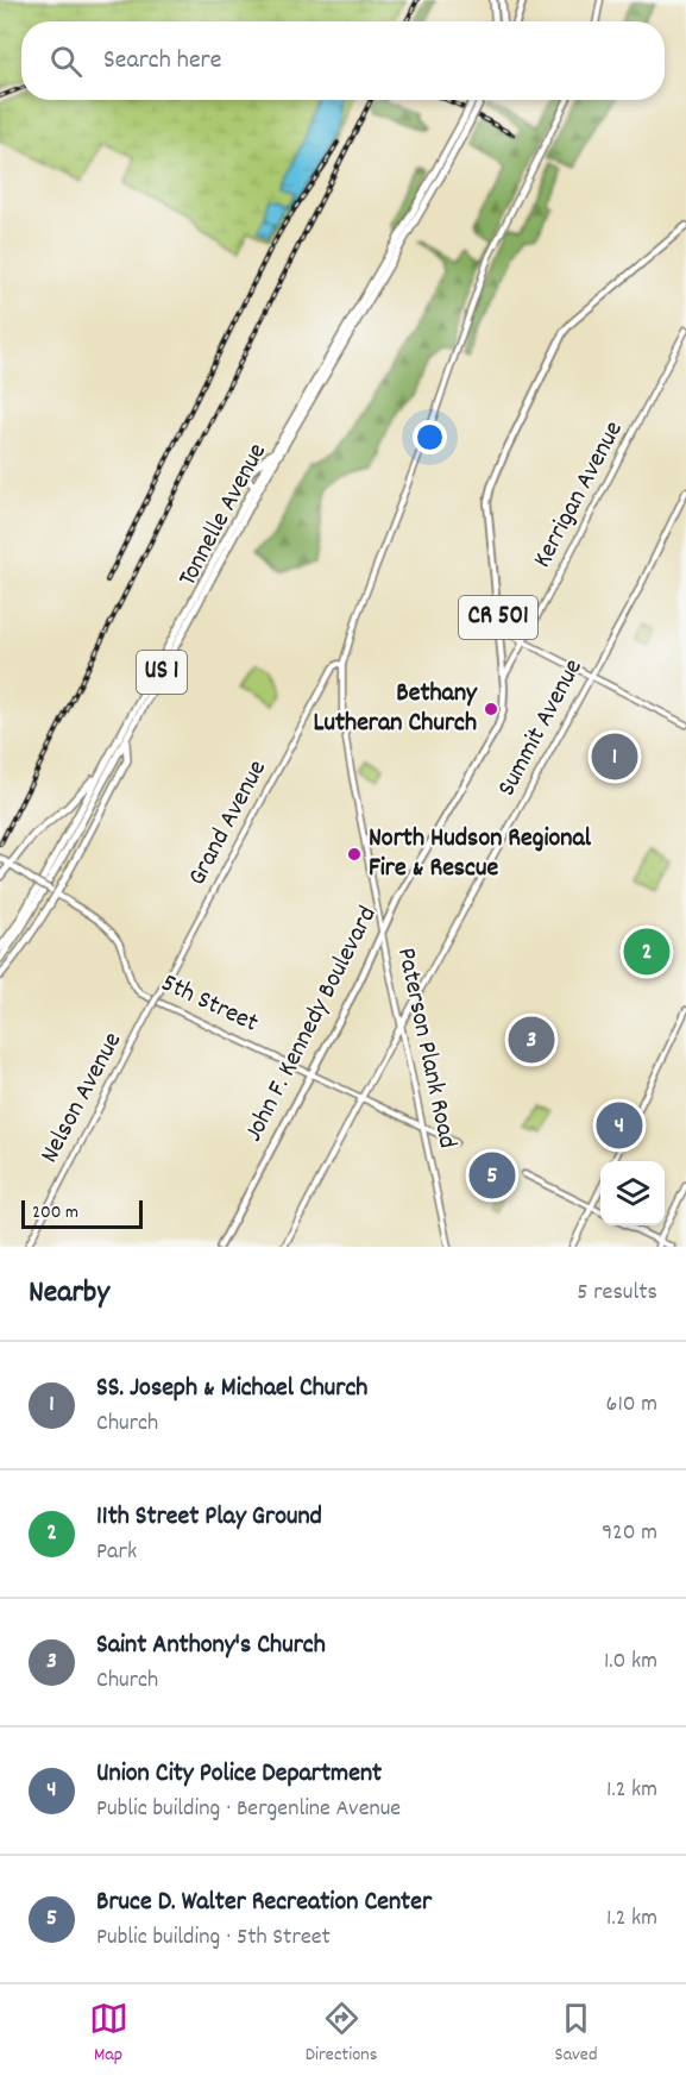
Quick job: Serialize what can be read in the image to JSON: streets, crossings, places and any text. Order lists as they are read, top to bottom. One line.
{"streets":{"highway":["Tonnelle Avenue","US 1"],"main road":["CR 501","John F. Kennedy Boulevard"],"street":["Kerrigan Avenue","Summit Avenue","Grand Avenue","5th Street","Paterson Plank Road","Nelson Avenue"]},"crossings":[["Kerrigan Avenue","John F. Kennedy Boulevard"],["Summit Avenue","5th Street"],["Summit Avenue","Paterson Plank Road"],["Grand Avenue","Paterson Plank Road"],["Grand Avenue","Nelson Avenue"],["5th Street","John F. Kennedy Boulevard"],["5th Street","Paterson Plank Road"],["John F. Kennedy Boulevard","Paterson Plank Road"]],"places":["Bethany Lutheran Church","North Hudson Regional Fire & Rescue"],"scale_bar":"200 m","page":{"search":"Search here","pins":["1","2","3","4","5"],"scale":"200 m","heading":["Nearby","5 results"],"list":[{"mark":"1","name":"SS. Joseph & Michael Church","note":"Church","value":"610 m"},{"mark":"2","name":"11th Street Play Ground","note":"Park","value":"920 m"},{"mark":"3","name":"Saint Anthony's Church","note":"Church","value":"1.0 km"},{"mark":"4","name":"Union City Police Department","note":"Public building · Bergenline Avenue","value":"1.2 km"},{"mark":"5","name":"Bruce D. Walter Recreation Center","note":"Public building · 5th Street","value":"1.2 km"}],"nav":["Map","Directions","Saved"]}}
